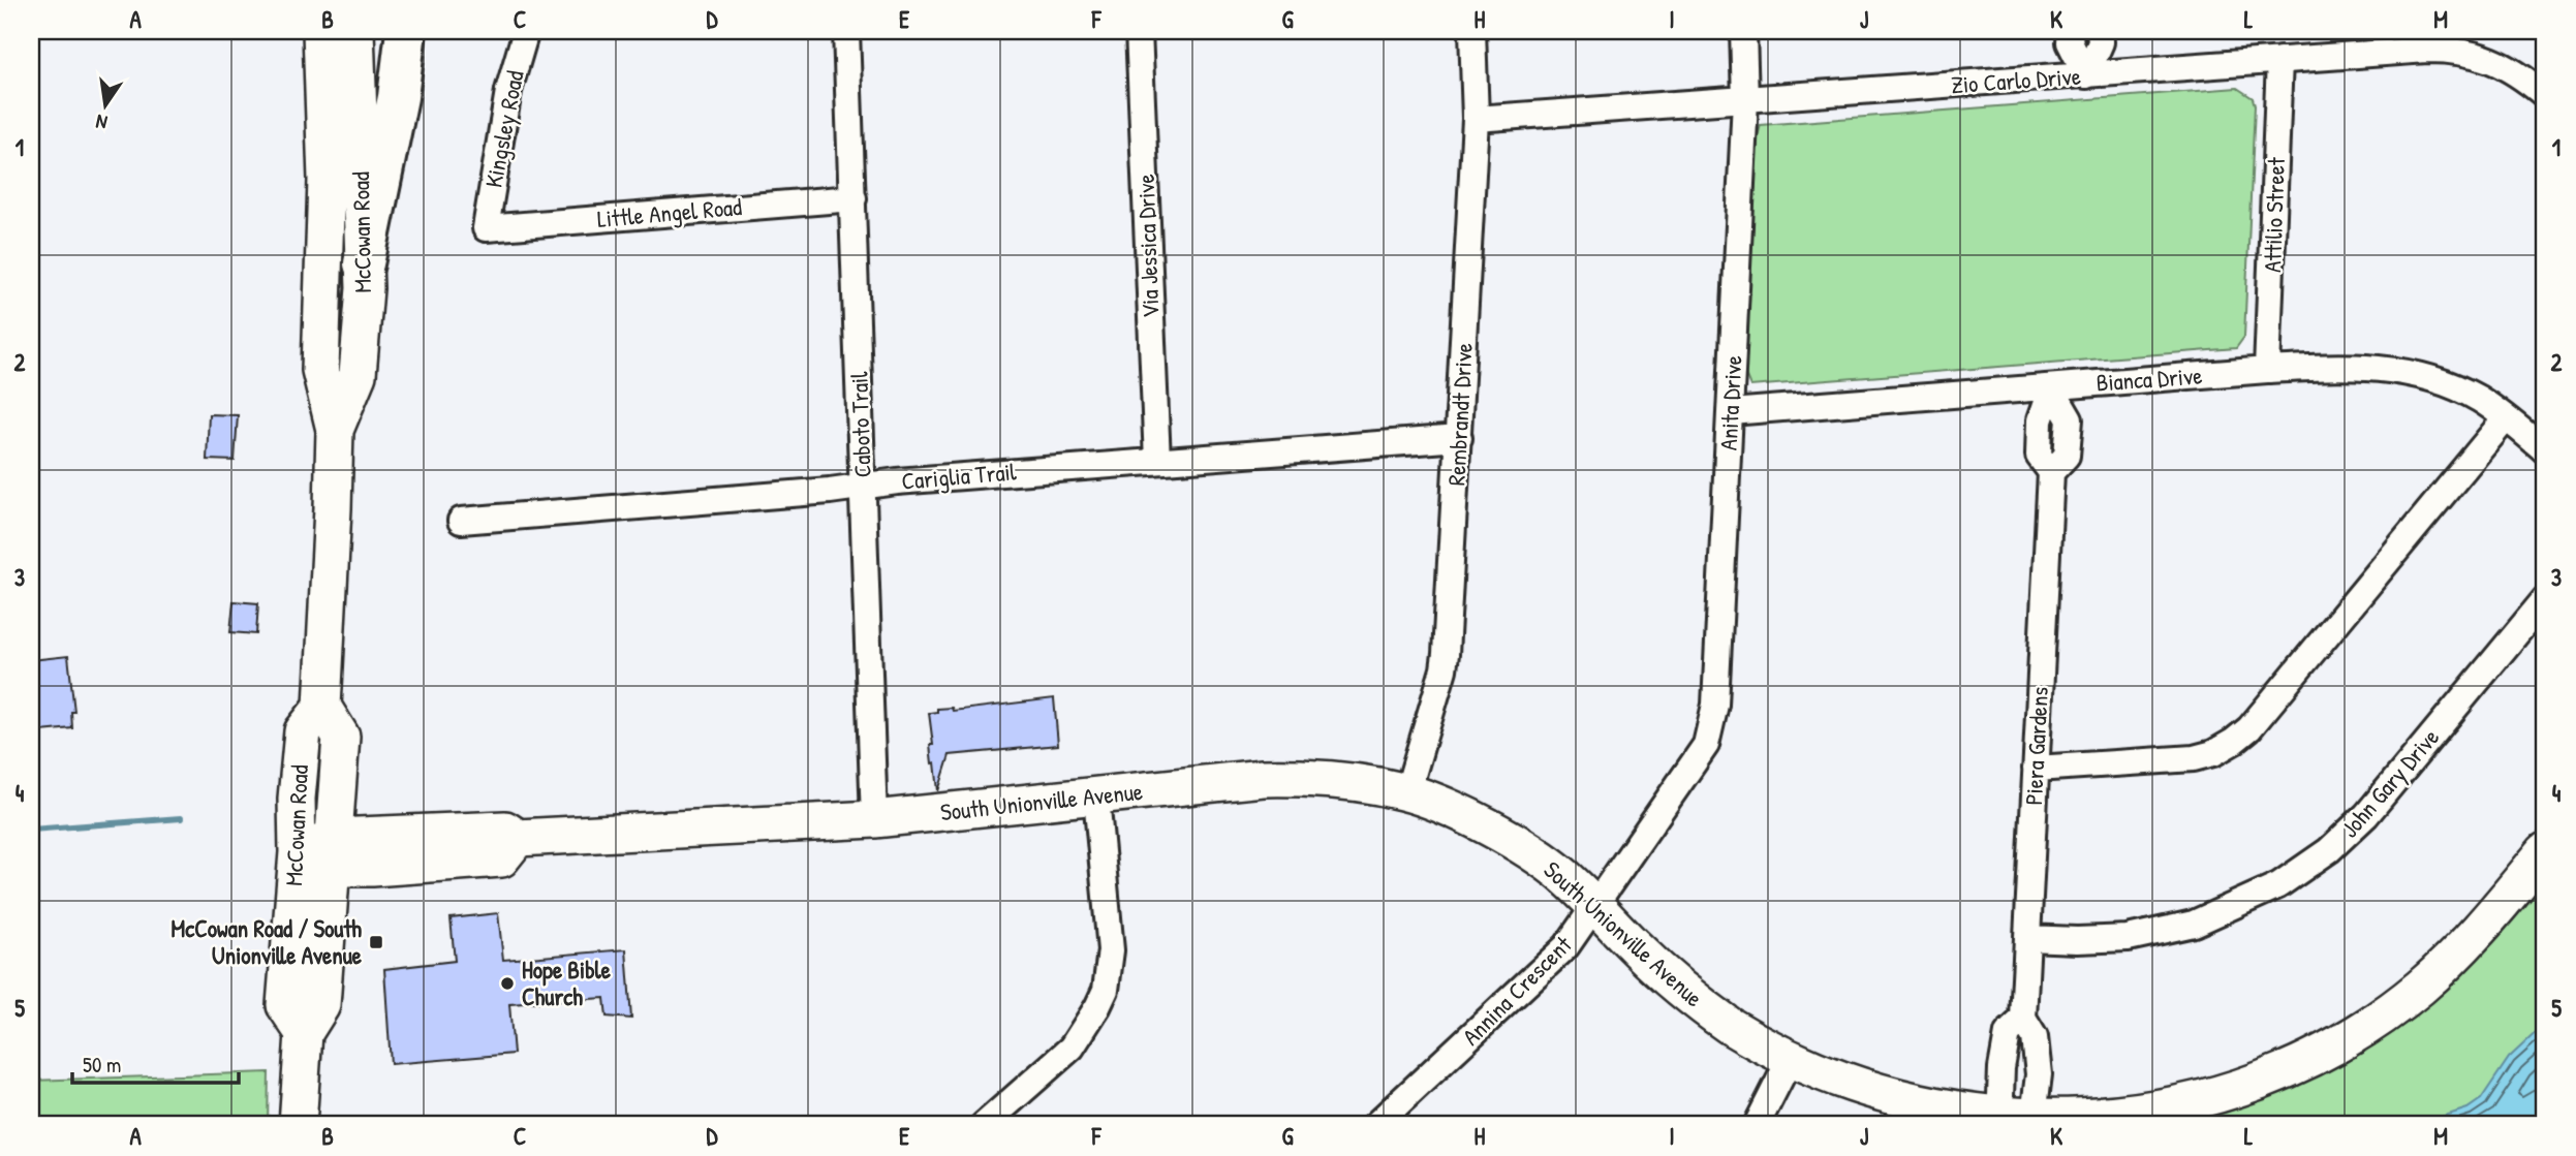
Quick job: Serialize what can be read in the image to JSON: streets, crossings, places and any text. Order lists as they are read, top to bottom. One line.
{"streets":{"street":["Zio Carlo Drive","Kingsley Road","Little Angel Road","Attilio Street","McCowan Road","Via Jessica Drive","Bianca Drive","Anita Drive","Rembrandt Drive","Caboto Trail","Cariglia Trail","Piera Gardens","John Gary Drive","South Unionville Avenue","Annina Crescent"]},"crossings":[["Zio Carlo Drive","Attilio Street"],["Zio Carlo Drive","Anita Drive"],["Zio Carlo Drive","Rembrandt Drive"],["Kingsley Road","Little Angel Road"],["Little Angel Road","Caboto Trail"],["Attilio Street","Bianca Drive"],["McCowan Road","South Unionville Avenue"],["Via Jessica Drive","Cariglia Trail"],["Bianca Drive","Anita Drive"],["Bianca Drive","Piera Gardens"],["Anita Drive","Annina Crescent"],["Rembrandt Drive","Cariglia Trail"],["Rembrandt Drive","South Unionville Avenue"],["Caboto Trail","Cariglia Trail"],["Caboto Trail","South Unionville Avenue"],["Piera Gardens","John Gary Drive"],["Piera Gardens","South Unionville Avenue"],["South Unionville Avenue","Annina Crescent"]],"places":{"transit":["McCowan Road / South Unionville Avenue"],"other":["Hope Bible Church"]},"scale_bar":"50 m","north":"bottom","grid":{"columns":["A","B","C","D","E","F","G","H","I","J","K","L","M"],"rows":["1","2","3","4","5"]}}
